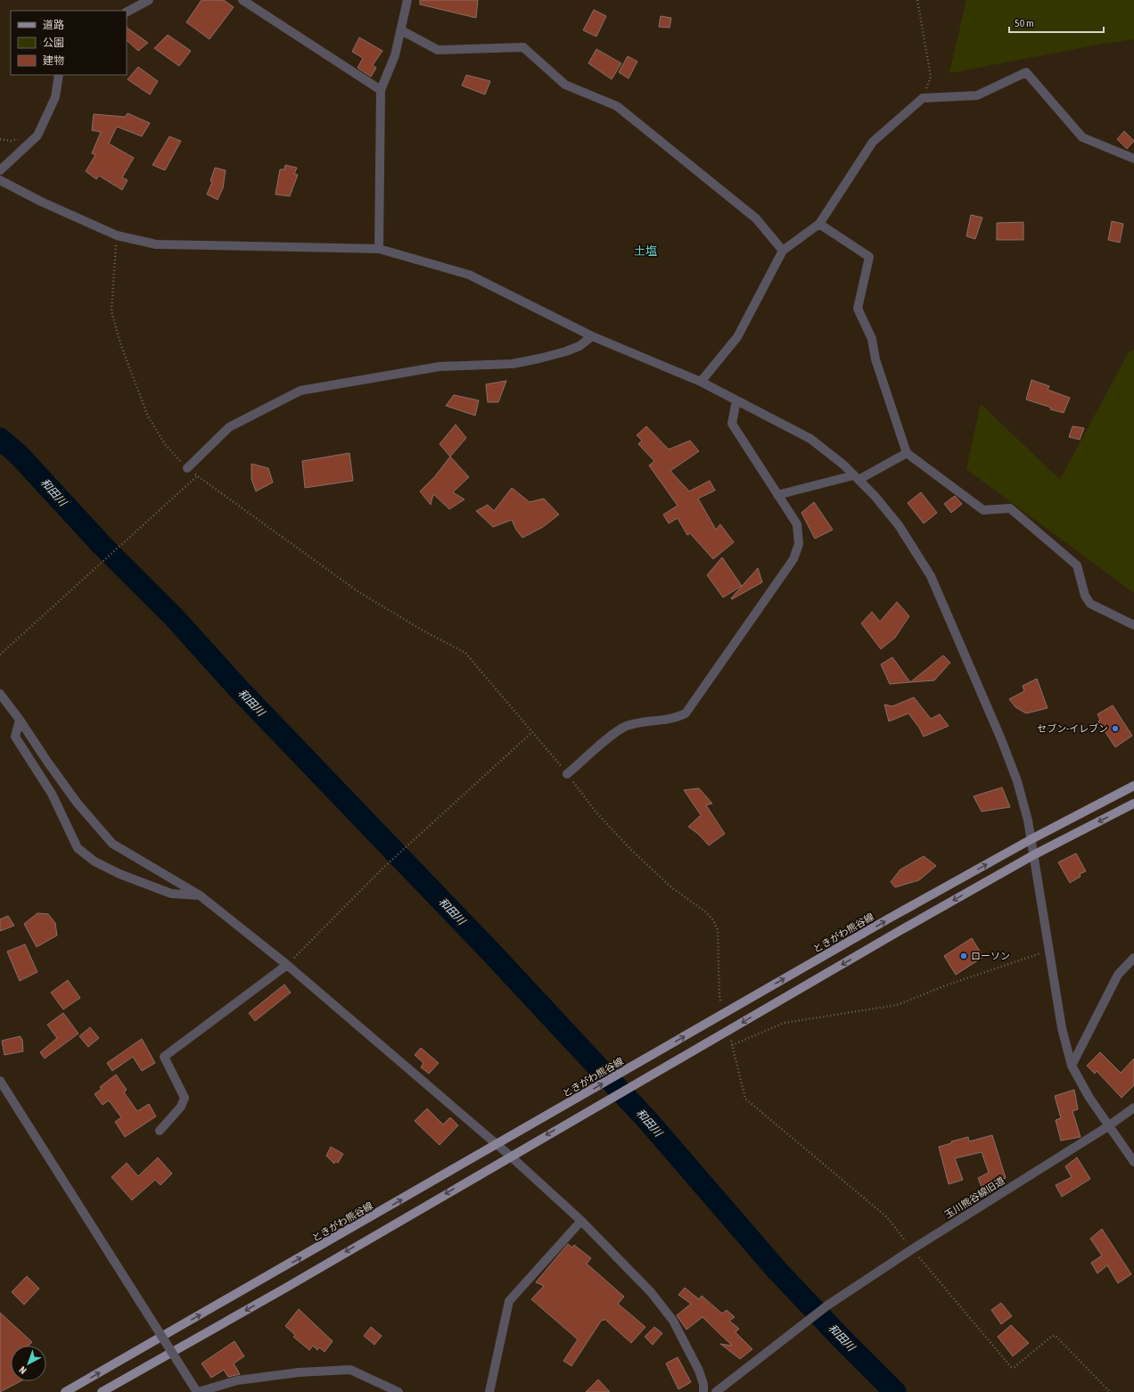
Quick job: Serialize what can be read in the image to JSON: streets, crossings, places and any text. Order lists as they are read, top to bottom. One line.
{"streets":{"main road":["ときがわ熊谷線"],"street":["玉川熊谷線旧道"]},"districts":["土塩"],"water":["和田川"],"places":["セブン-イレブン","ローソン"],"legend":["道路","公園","建物"],"scale_bar":"50 m","north":"bottom left"}
